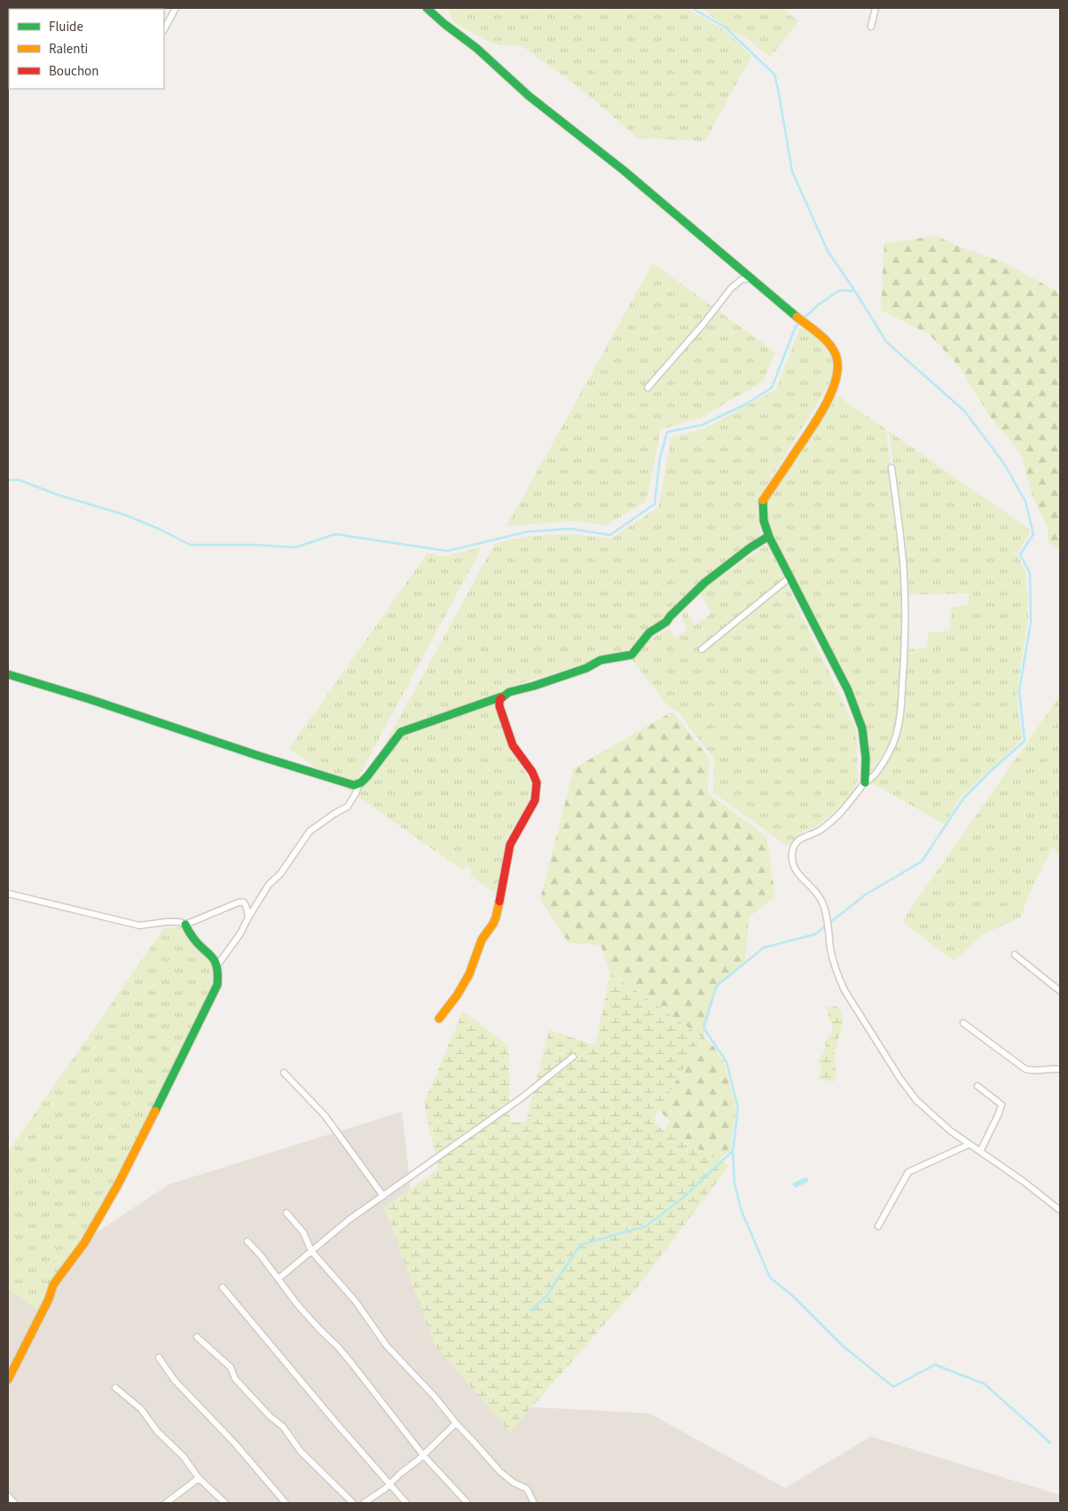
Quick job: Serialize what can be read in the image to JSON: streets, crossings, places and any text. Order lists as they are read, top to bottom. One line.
{"legend":["Fluide","Ralenti","Bouchon"]}
